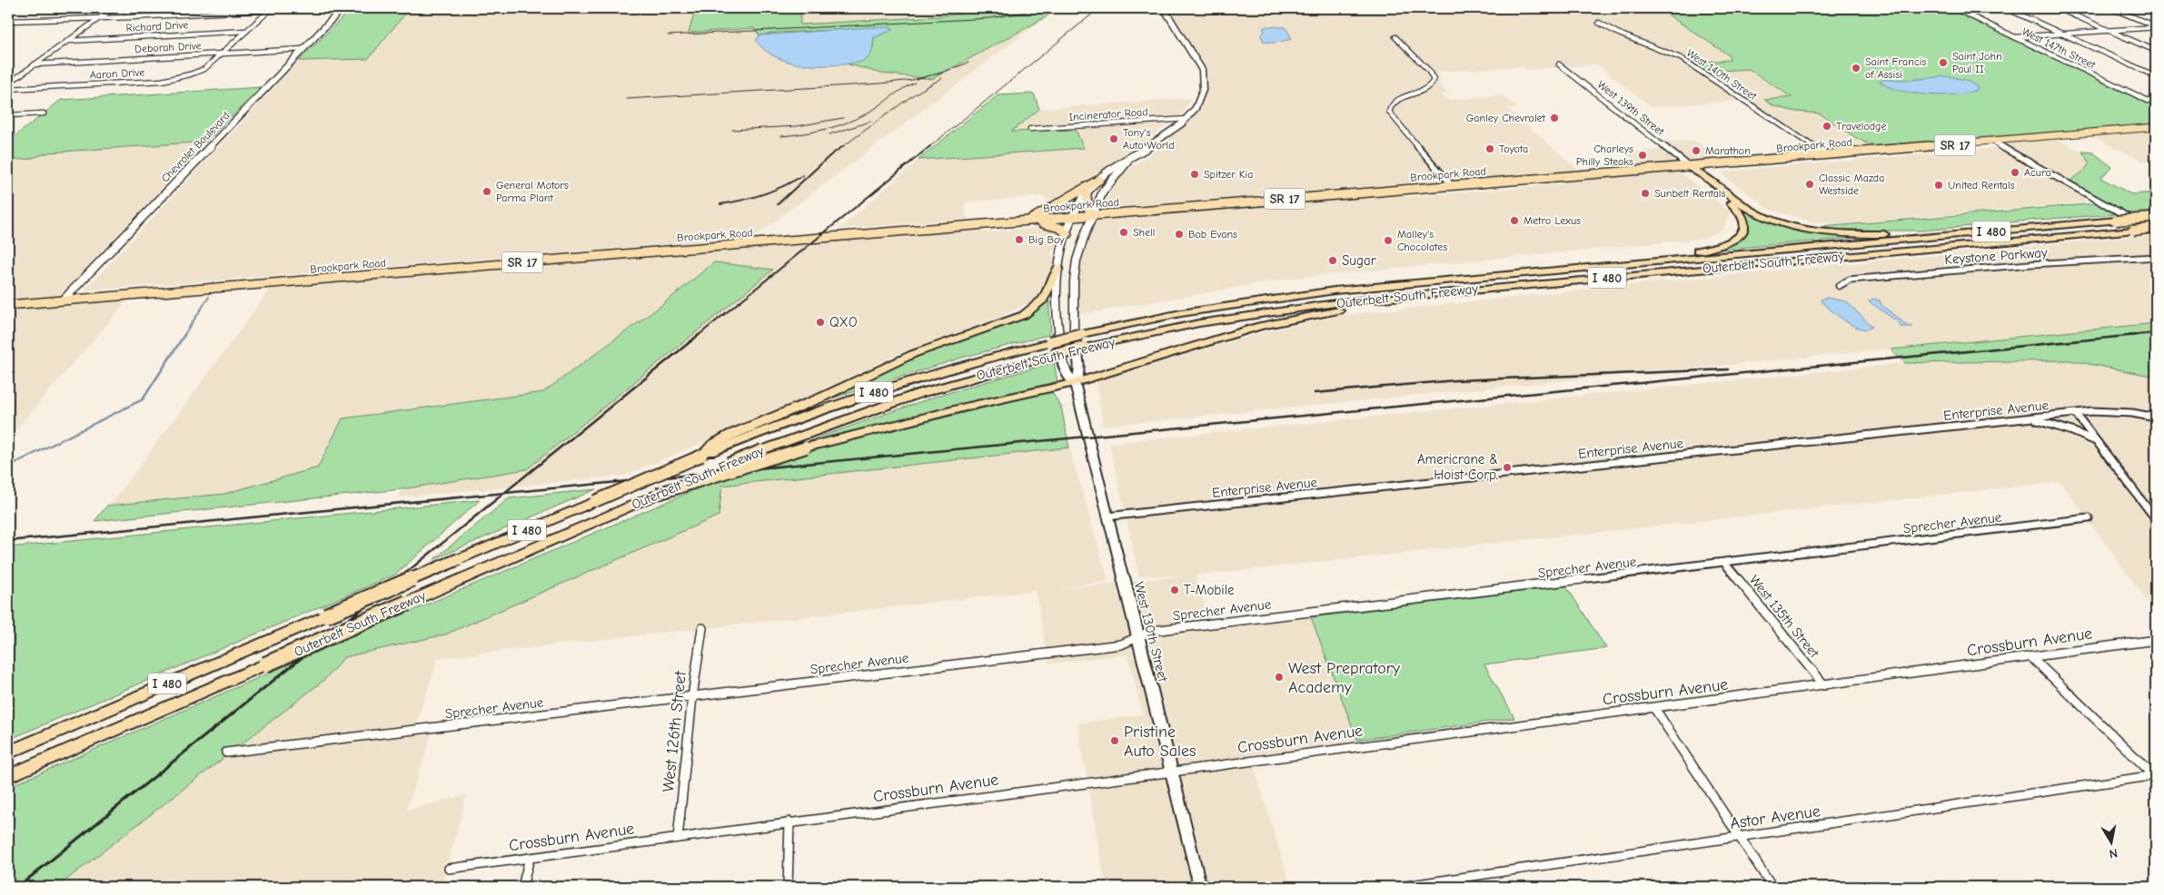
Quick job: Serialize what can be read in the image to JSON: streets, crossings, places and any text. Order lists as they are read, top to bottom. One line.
{"streets":{"highway":["I 480","Outerbelt South Freeway"],"main road":["Brookpark Road","SR 17","Chevrolet Boulevard","West 130th Street"],"street":["Richard Drive","Deborah Drive","West 147th Street","Aaron Drive","West 140th Street","West 139th Street","Incinerator Road","Keystone Parkway","Enterprise Avenue","Sprecher Avenue","West 135th Street","Crossburn Avenue","West 126th Street","Astor Avenue"]},"crossings":[["Richard Drive","Aaron Drive"],["Deborah Drive","Aaron Drive"],["Deborah Drive","Chevrolet Boulevard"],["West 140th Street","Brookpark Road"],["West 139th Street","Brookpark Road"],["Incinerator Road","West 130th Street"],["Brookpark Road","Chevrolet Boulevard"],["Brookpark Road","West 130th Street"],["Enterprise Avenue","West 130th Street"],["Sprecher Avenue","West 135th Street"],["Sprecher Avenue","West 130th Street"],["Sprecher Avenue","West 126th Street"],["West 135th Street","Crossburn Avenue"],["West 130th Street","Crossburn Avenue"],["Crossburn Avenue","West 126th Street"]],"places":["Saint John Paul II","Saint Francis of Assisi","Ganley Chevrolet","Travelodge","Tony's Auto World","Toyota","Marathon","Charleys Philly Steaks","Acura","Spitzer Kia","Classic Mazda Westside","United Rentals","General Motors Parma Plant","Sunbelt Rentals","Metro Lexus","Shell","Bob Evans","Big Boy","Malley's Chocolates","Sugar","QXO","Americrane & Hoist Corp.","T-Mobile","West Prepratory Academy","Pristine Auto Sales"],"north":"bottom"}
